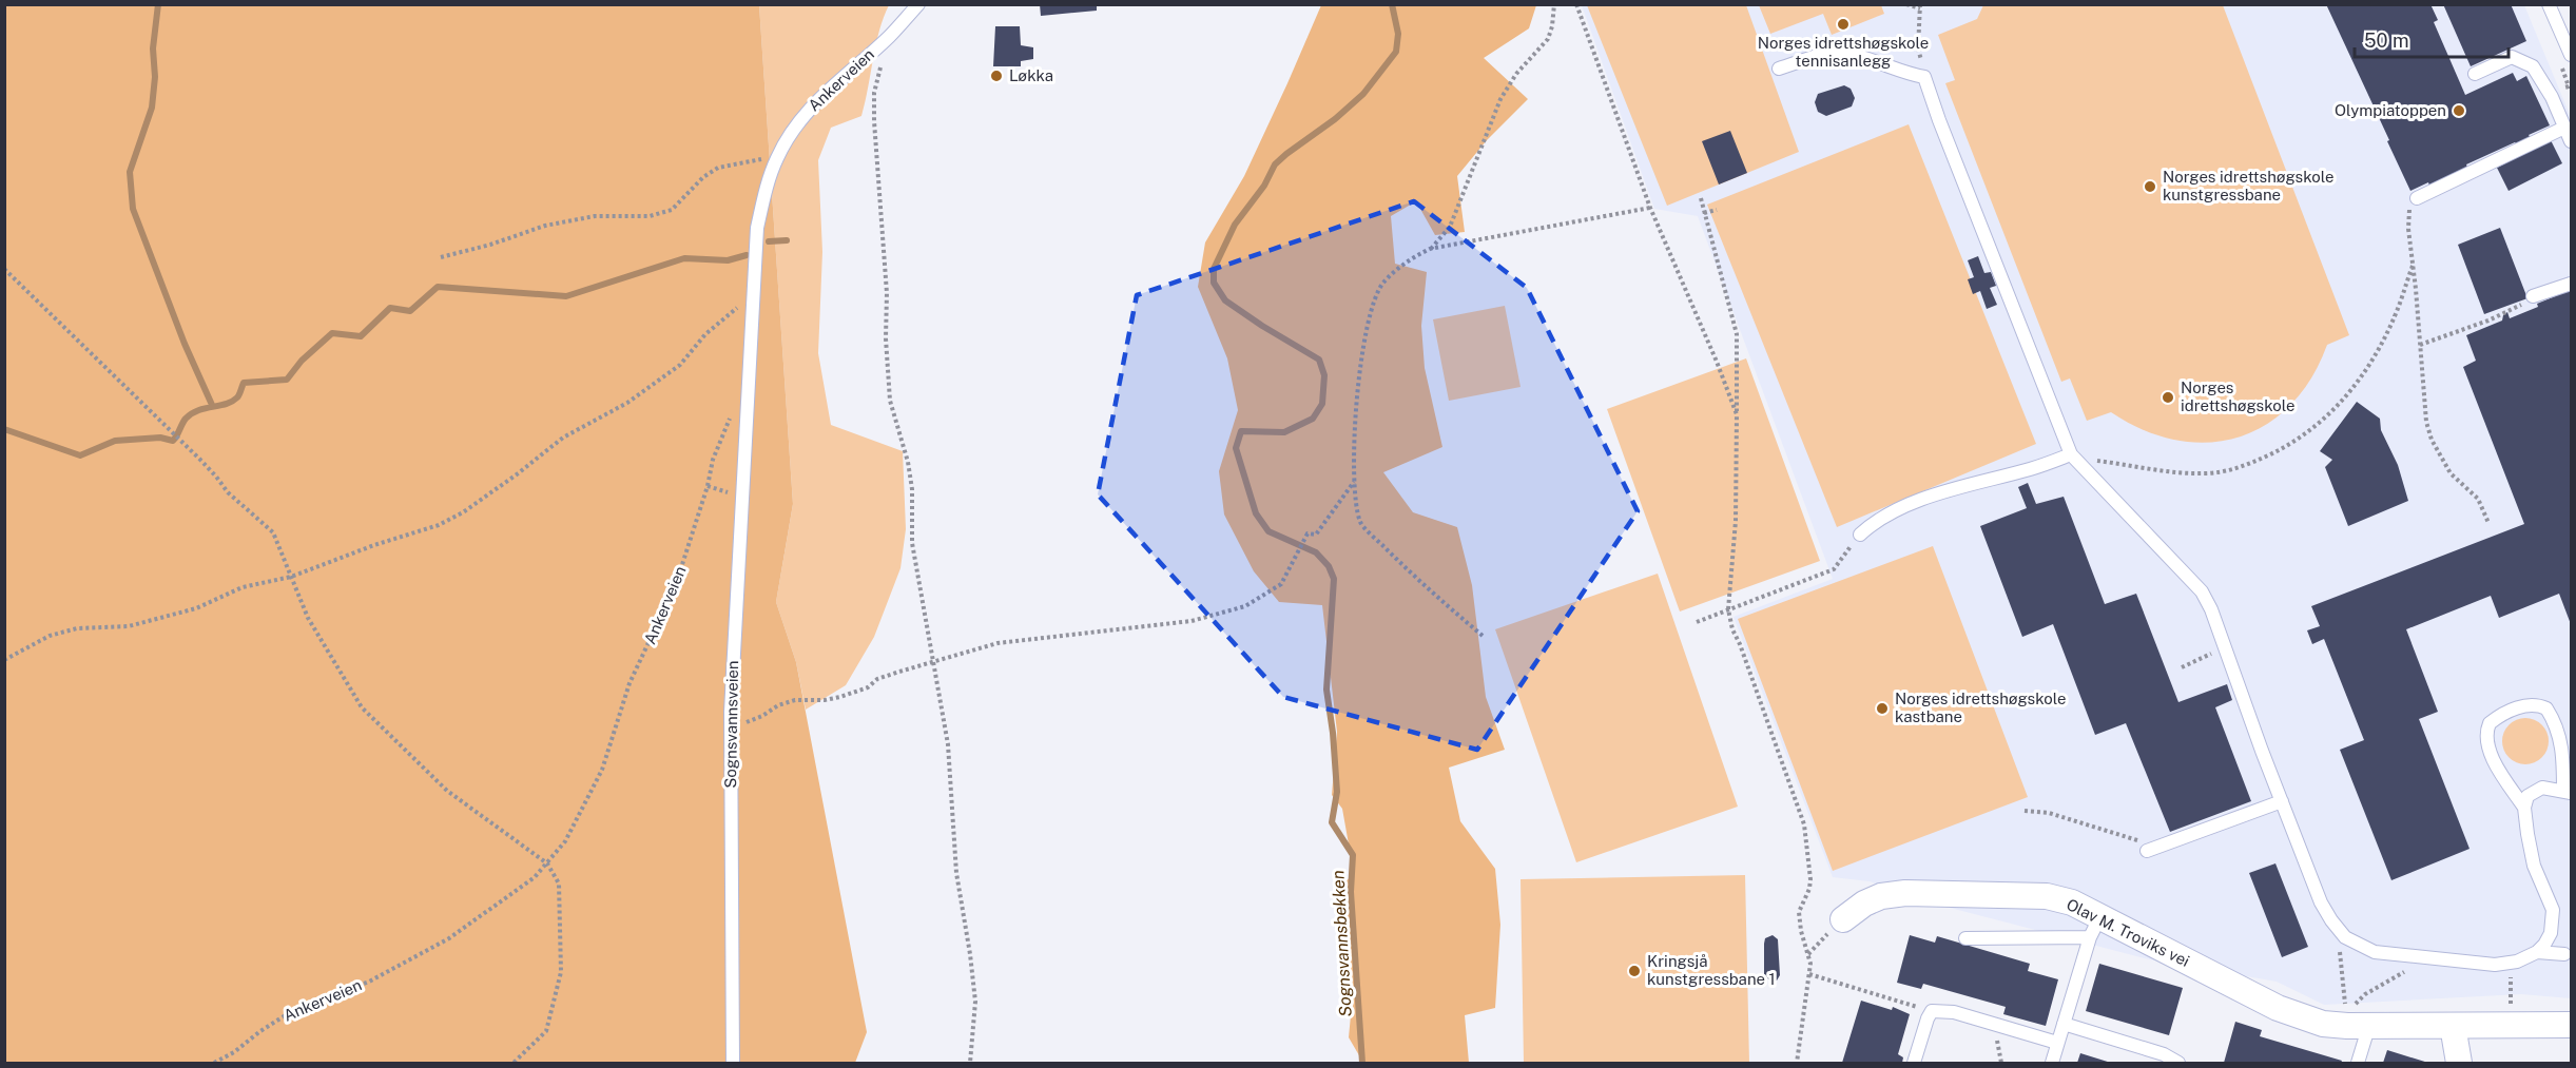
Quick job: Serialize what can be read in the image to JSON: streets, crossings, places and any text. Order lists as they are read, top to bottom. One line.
{"streets":{"street":["Olav M. Troviks vei"],"lane":["Ankerveien","Sognsvannsveien"]},"crossings":[["Ankerveien","Sognsvannsveien"]],"water":["Sognsvannsbekken"],"places":["Norges idrettshøgskole tennisanlegg","Løkka","Olympiatoppen","Norges idrettshøgskole kunstgressbane","Norges idrettshøgskole","Norges idrettshøgskole kastbane","Kringsjå kunstgressbane 1"],"scale_bar":"50 m"}
